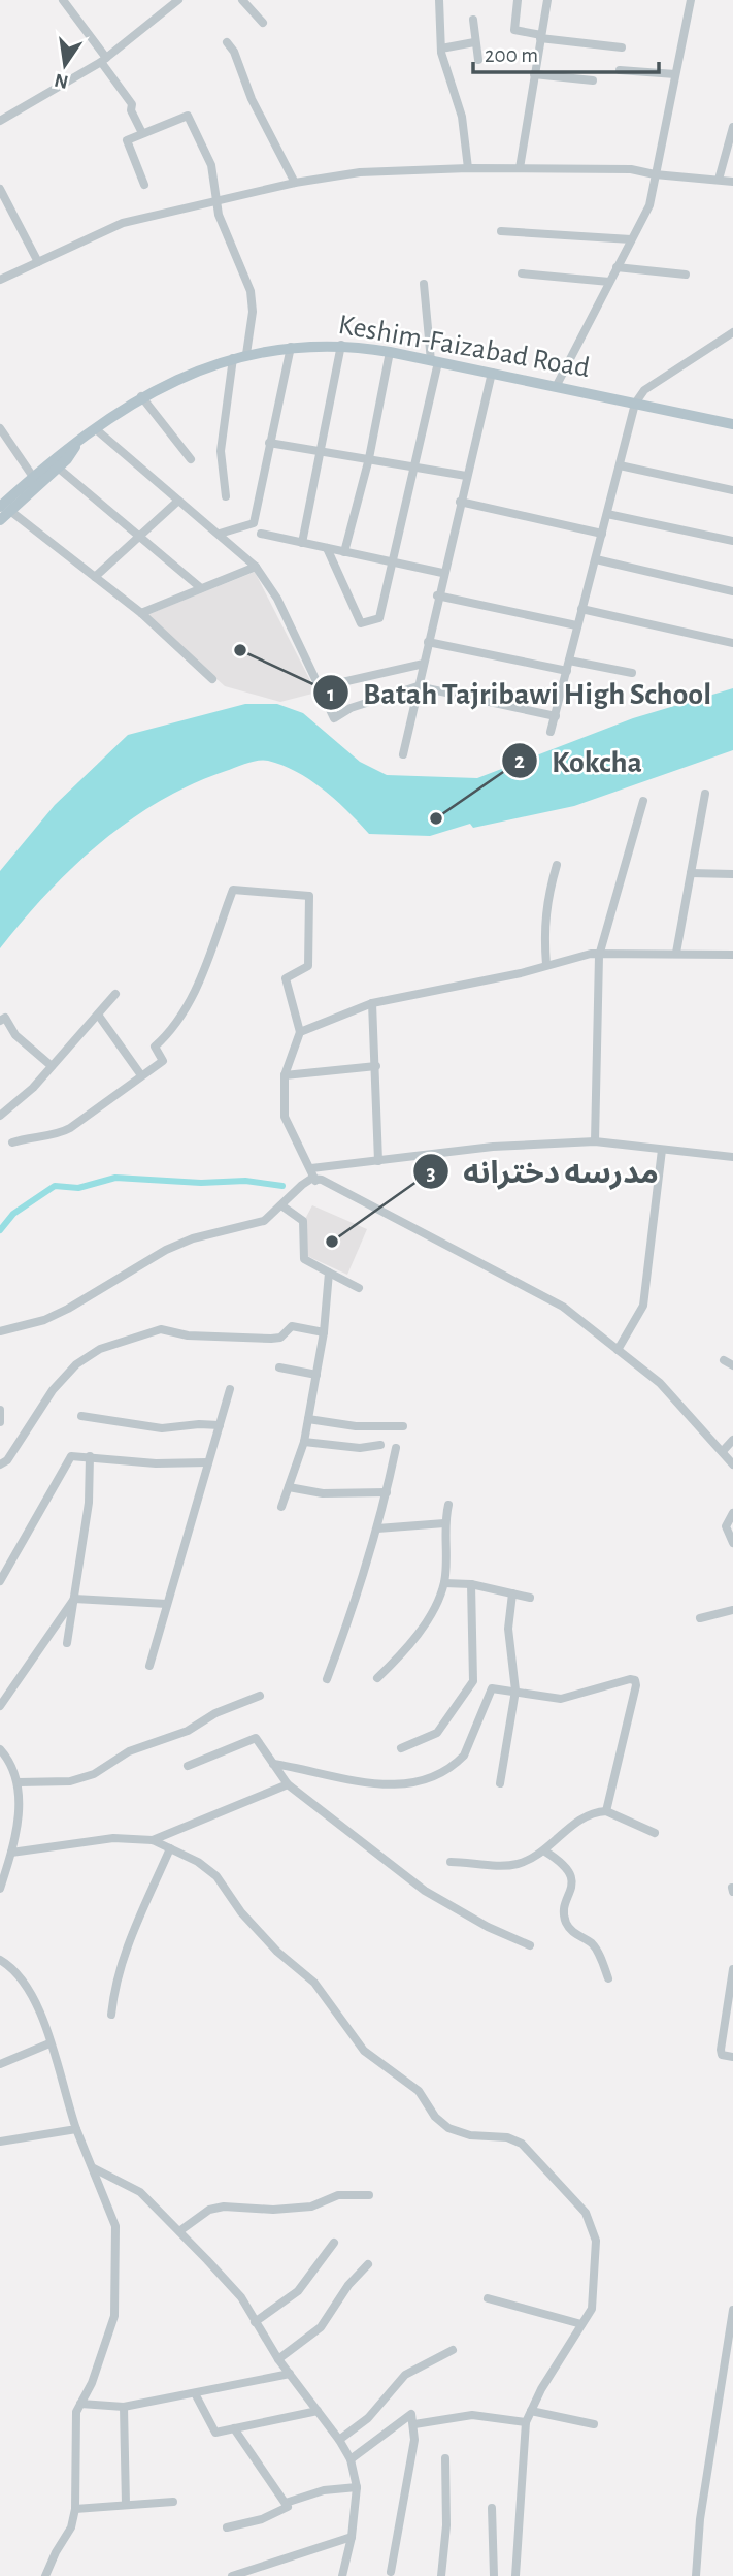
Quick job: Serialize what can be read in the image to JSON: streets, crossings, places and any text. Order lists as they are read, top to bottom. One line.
{"streets":{"main road":["Keshim-Faizabad Road"]},"places":["Batah Tajribawi High School","Kokcha","مدرسه دخترانه"],"scale_bar":"200 m","north":"bottom"}
